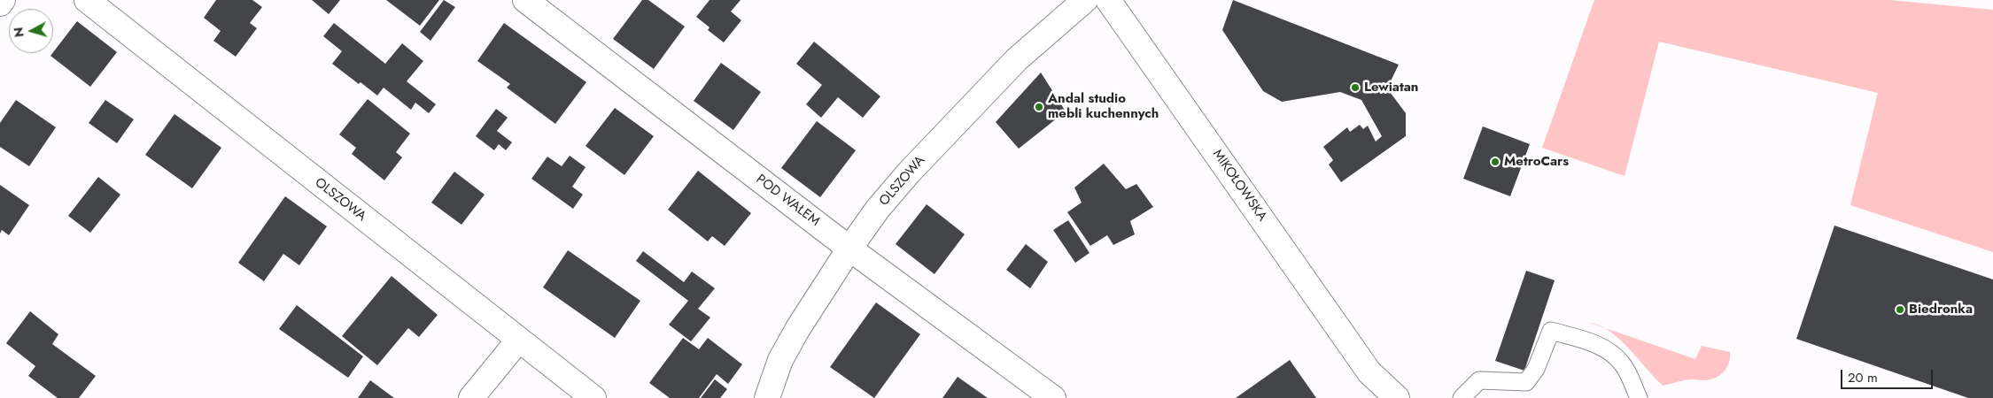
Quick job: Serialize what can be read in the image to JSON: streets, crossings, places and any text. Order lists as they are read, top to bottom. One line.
{"streets":{"street":["OLSZOWA","MIKOŁOWSKA","POD WAŁEM"]},"crossings":[["OLSZOWA","POD WAŁEM"]],"places":["Lewiatan","Andal studio mebli kuchennych","MetroCars","Biedronka"],"scale_bar":"20 m","north":"left"}
